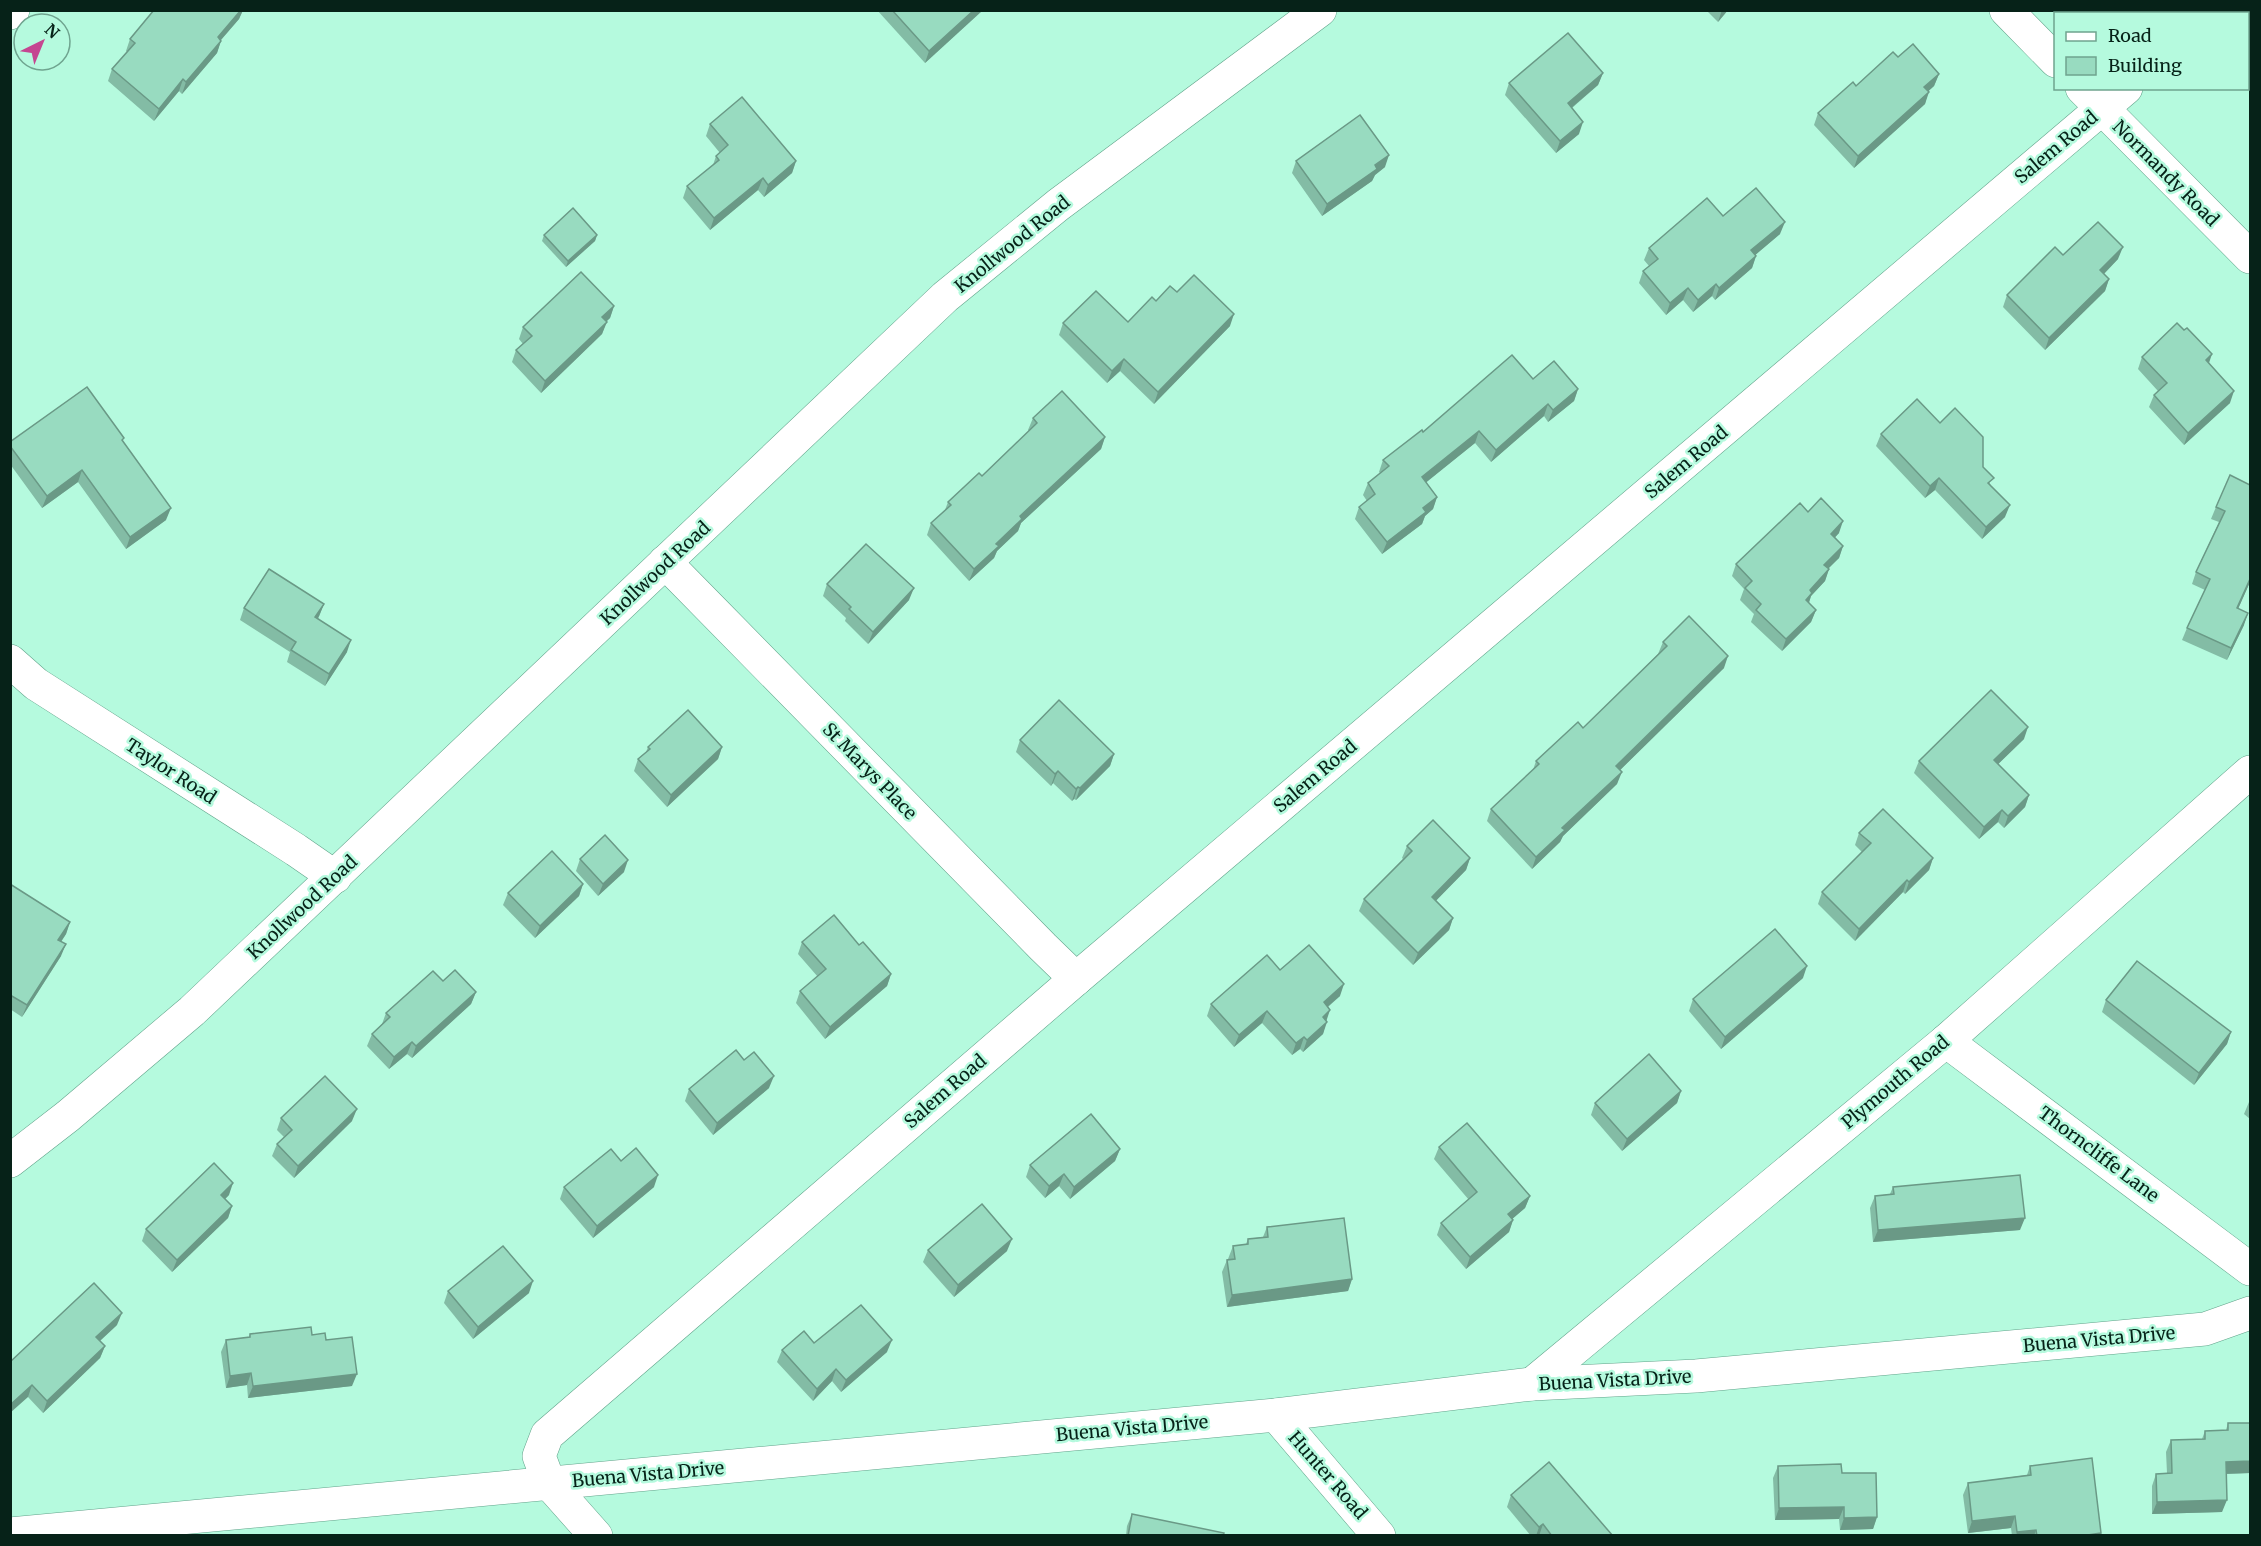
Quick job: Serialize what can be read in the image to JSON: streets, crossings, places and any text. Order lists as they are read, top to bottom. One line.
{"streets":{"street":["Salem Road","Normandy Road","Knollwood Road","Taylor Road","St Marys Place","Plymouth Road","Thorncliffe Lane","Buena Vista Drive","Hunter Road"]},"crossings":[["Salem Road","Normandy Road"],["Salem Road","St Marys Place"],["Salem Road","Buena Vista Drive"],["Knollwood Road","Taylor Road"],["Knollwood Road","St Marys Place"],["Plymouth Road","Thorncliffe Lane"],["Plymouth Road","Buena Vista Drive"],["Buena Vista Drive","Hunter Road"]],"legend":["Road","Building"],"north":"top right"}
